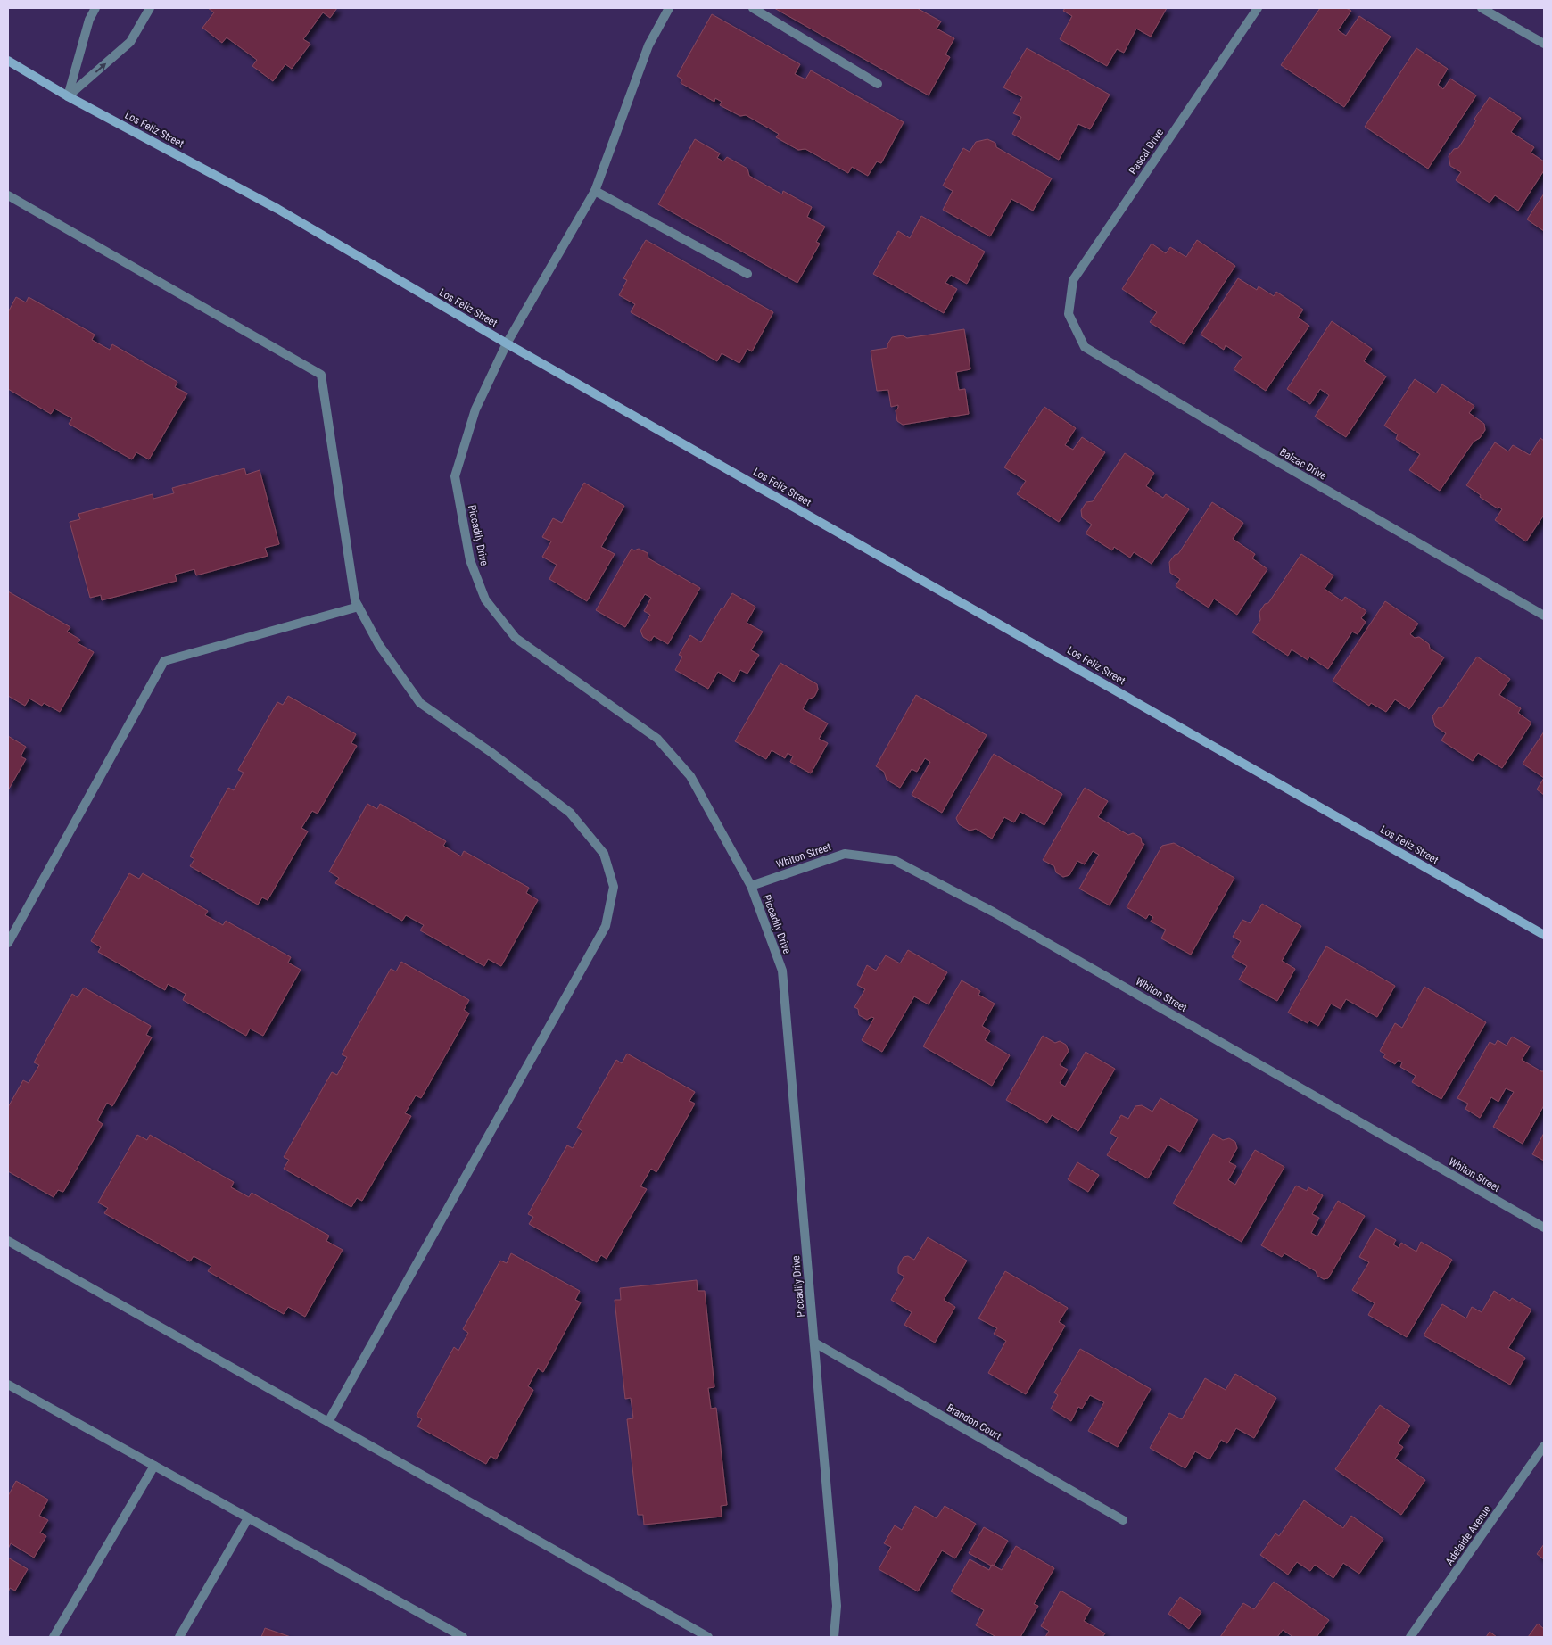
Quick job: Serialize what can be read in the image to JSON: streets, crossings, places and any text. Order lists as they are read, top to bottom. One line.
{"streets":{"street":["Los Feliz Street","Pascal Drive","Balzac Drive","Piccadily Drive","Whiton Street","Brandon Court","Adelaide Avenue"]},"crossings":[["Los Feliz Street","Piccadily Drive"],["Pascal Drive","Balzac Drive"],["Piccadily Drive","Whiton Street"],["Piccadily Drive","Brandon Court"]]}
